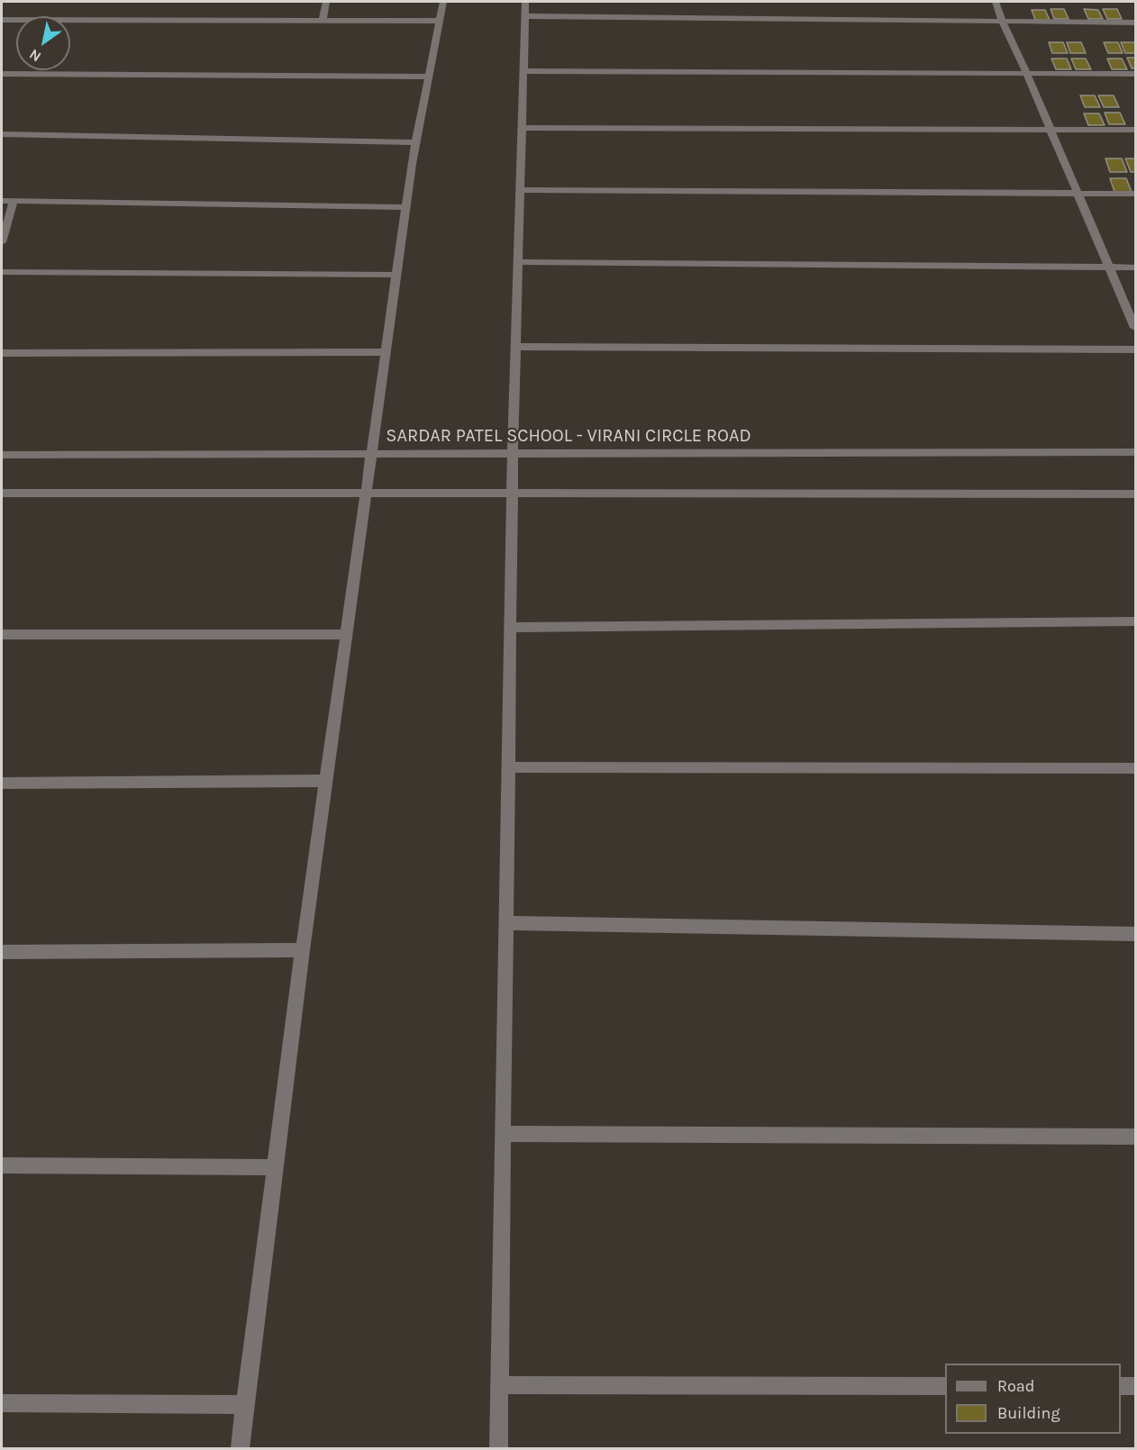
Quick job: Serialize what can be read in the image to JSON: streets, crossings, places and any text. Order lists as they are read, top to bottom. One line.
{"streets":{"street":["SARDAR PATEL SCHOOL - VIRANI CIRCLE ROAD"]},"legend":["Road","Building"],"north":"bottom left"}
